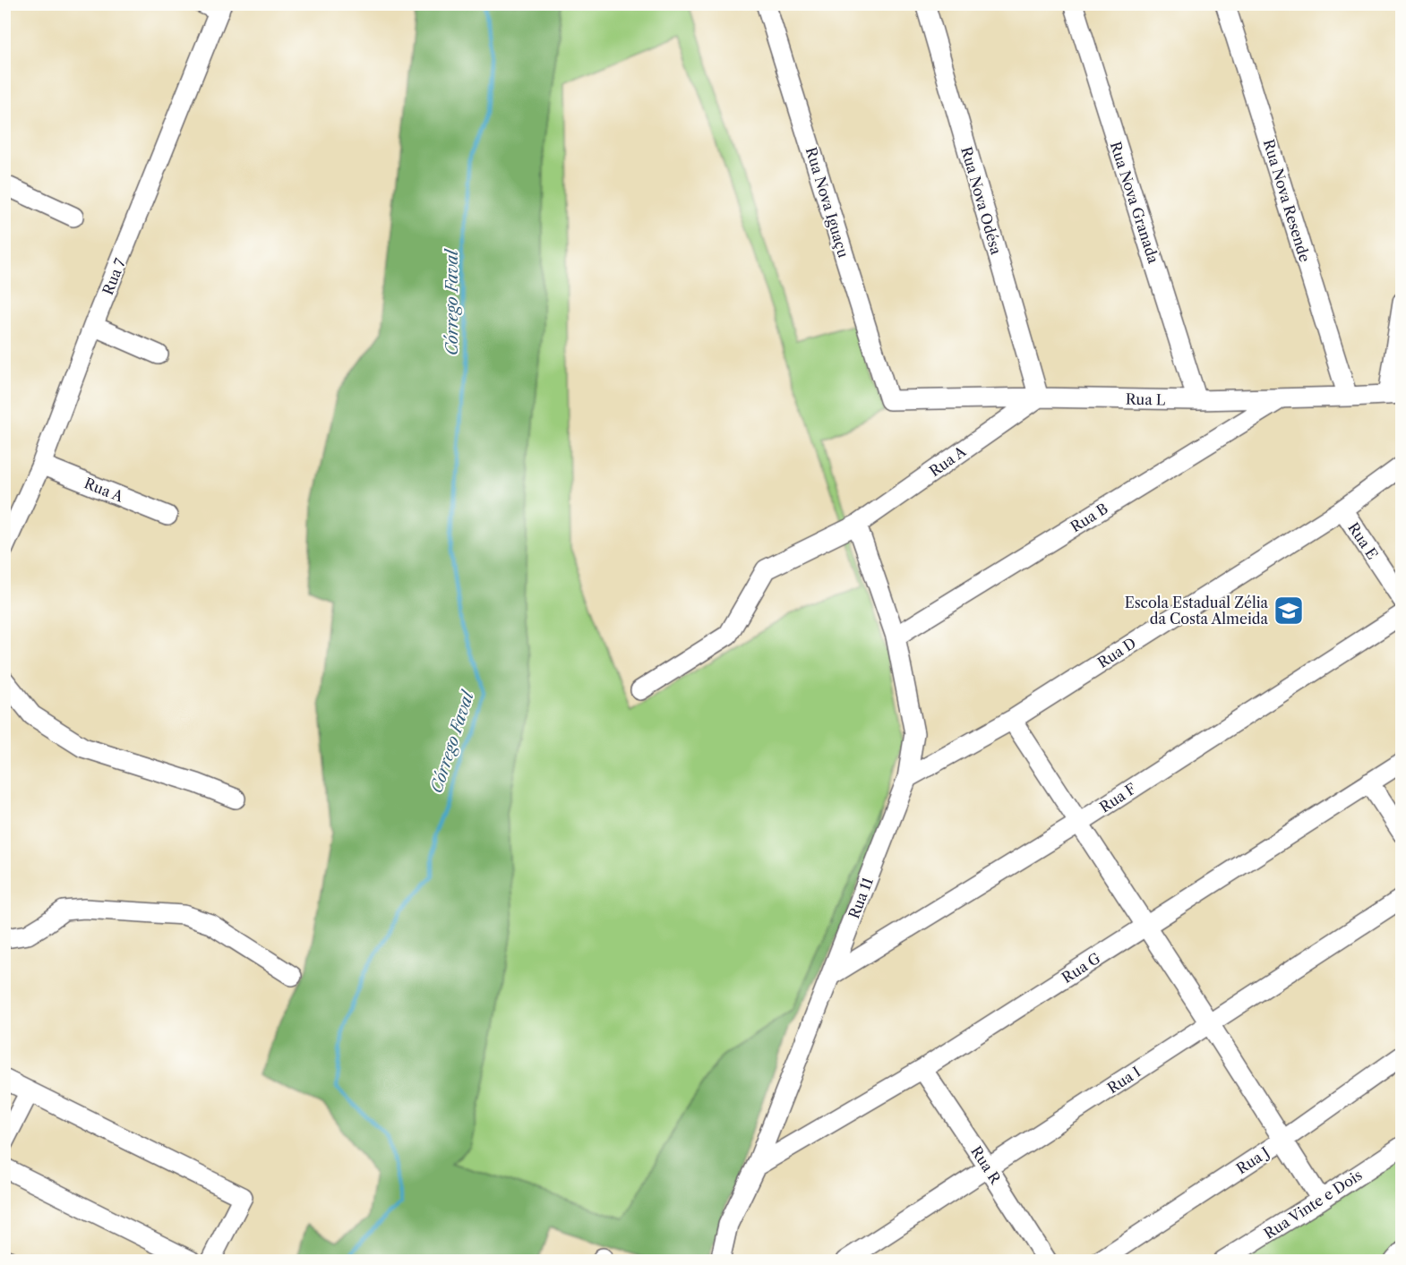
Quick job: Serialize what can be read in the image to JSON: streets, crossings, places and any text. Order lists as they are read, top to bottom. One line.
{"streets":{"street":["Rua Nova Odésa","Rua Nova Resende","Rua Nova Iguaçu","Rua Nova Granada","Rua 7","Rua L","Rua A","Rua B","Rua E","Rua D","Rua F","Rua 11","Rua G","Rua I","Rua J","Rua R","Rua Vinte e Dois"]},"crossings":[["Rua Nova Odésa","Rua L"],["Rua Nova Odésa","Rua A"],["Rua Nova Resende","Rua L"],["Rua Nova Iguaçu","Rua L"],["Rua Nova Granada","Rua L"],["Rua 7","Rua A"],["Rua L","Rua A"],["Rua L","Rua B"],["Rua A","Rua 11"],["Rua B","Rua 11"],["Rua E","Rua D"],["Rua D","Rua 11"],["Rua F","Rua 11"],["Rua 11","Rua G"],["Rua G","Rua R"],["Rua I","Rua R"]],"water":["Córrego Faval"],"places":{"school or university":["Escola Estadual Zélia da Costa Almeida"]}}
